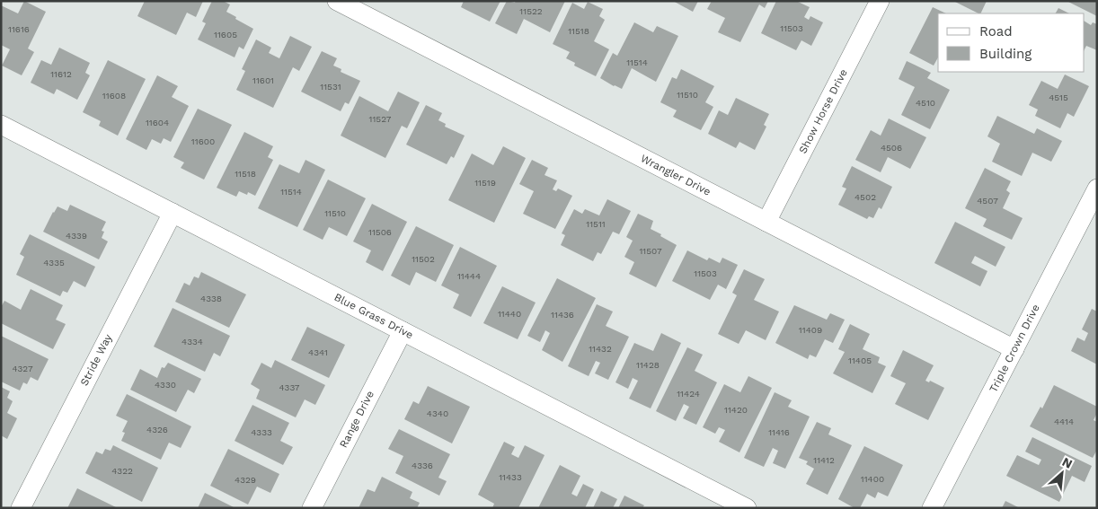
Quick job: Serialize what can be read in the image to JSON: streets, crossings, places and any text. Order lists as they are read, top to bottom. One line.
{"streets":{"street":["Show Horse Drive","Wrangler Drive","Blue Grass Drive","Triple Crown Drive","Stride Way","Range Drive"]},"crossings":[["Show Horse Drive","Wrangler Drive"],["Wrangler Drive","Triple Crown Drive"],["Blue Grass Drive","Stride Way"],["Blue Grass Drive","Range Drive"]],"house_numbers":["11522","11503","11616","11518","11605","11514","11612","11601","11531","11510","11608","4515","4510","11527","11604","11600","4506","11518","11519","11514","4502","4507","11510","11511","11506","4339","11507","11502","4335","11503","11444","4338","11440","11436","11409","4334","11432","4341","11405","11428","4327","4330","4337","11424","11420","4340","4414","4326","4333","11416","11412","4336","4322","11433","11400","4329"],"legend":["Road","Building"],"north":"top right"}
